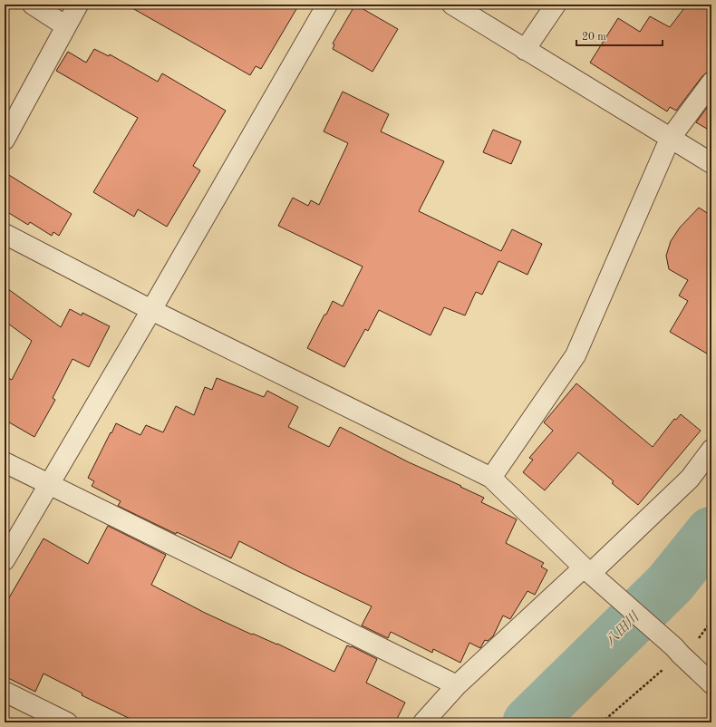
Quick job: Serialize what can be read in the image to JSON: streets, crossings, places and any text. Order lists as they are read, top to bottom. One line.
{"water":["八田川"],"scale_bar":"20 m"}
